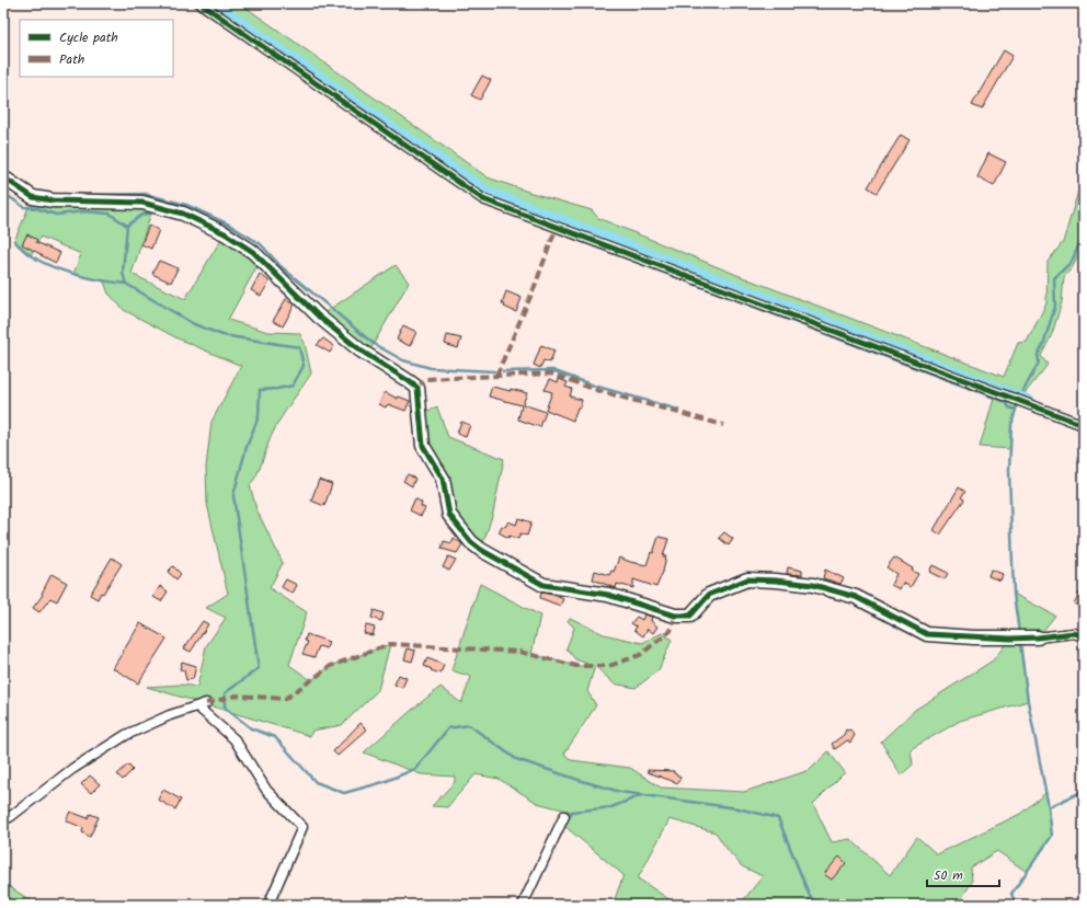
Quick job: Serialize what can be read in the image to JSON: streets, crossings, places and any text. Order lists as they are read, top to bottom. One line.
{"legend":["Cycle path","Path"],"scale_bar":"50 m"}
